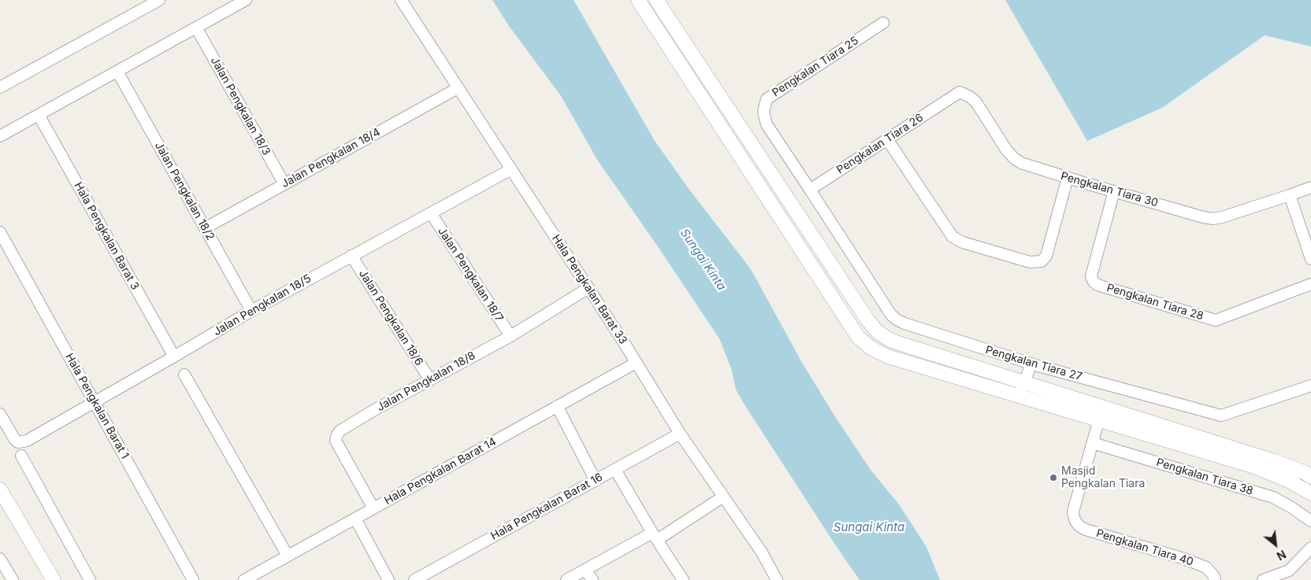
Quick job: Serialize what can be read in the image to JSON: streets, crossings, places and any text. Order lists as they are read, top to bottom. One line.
{"streets":{"street":["Pengkalan Tiara 25","Jalan Pengkalan 18/3","Pengkalan Tiara 26","Jalan Pengkalan 18/4","Pengkalan Tiara 30","Jalan Pengkalan 18/2","Hala Pengkalan Barat 3","Jalan Pengkalan 18/7","Hala Pengkalan Barat 33","Pengkalan Tiara 28","Jalan Pengkalan 18/5","Jalan Pengkalan 18/6","Pengkalan Tiara 27","Jalan Pengkalan 18/8","Hala Pengkalan Barat 1","Hala Pengkalan Barat 14","Pengkalan Tiara 38","Hala Pengkalan Barat 16","Pengkalan Tiara 40"]},"crossings":[["Pengkalan Tiara 25","Pengkalan Tiara 27"],["Jalan Pengkalan 18/3","Jalan Pengkalan 18/4"],["Pengkalan Tiara 26","Pengkalan Tiara 30"],["Pengkalan Tiara 26","Pengkalan Tiara 27"],["Jalan Pengkalan 18/4","Jalan Pengkalan 18/2"],["Jalan Pengkalan 18/4","Hala Pengkalan Barat 33"],["Pengkalan Tiara 30","Pengkalan Tiara 28"],["Jalan Pengkalan 18/2","Jalan Pengkalan 18/5"],["Hala Pengkalan Barat 3","Jalan Pengkalan 18/5"],["Jalan Pengkalan 18/7","Jalan Pengkalan 18/5"],["Jalan Pengkalan 18/7","Jalan Pengkalan 18/8"],["Hala Pengkalan Barat 33","Jalan Pengkalan 18/5"],["Hala Pengkalan Barat 33","Jalan Pengkalan 18/8"],["Hala Pengkalan Barat 33","Hala Pengkalan Barat 14"],["Hala Pengkalan Barat 33","Hala Pengkalan Barat 16"],["Jalan Pengkalan 18/5","Jalan Pengkalan 18/6"],["Jalan Pengkalan 18/5","Hala Pengkalan Barat 1"],["Jalan Pengkalan 18/6","Jalan Pengkalan 18/8"],["Jalan Pengkalan 18/8","Hala Pengkalan Barat 14"],["Pengkalan Tiara 38","Pengkalan Tiara 40"]],"water":["Sungai Kinta"],"places":["Masjid Pengkalan Tiara"],"north":"bottom right"}
